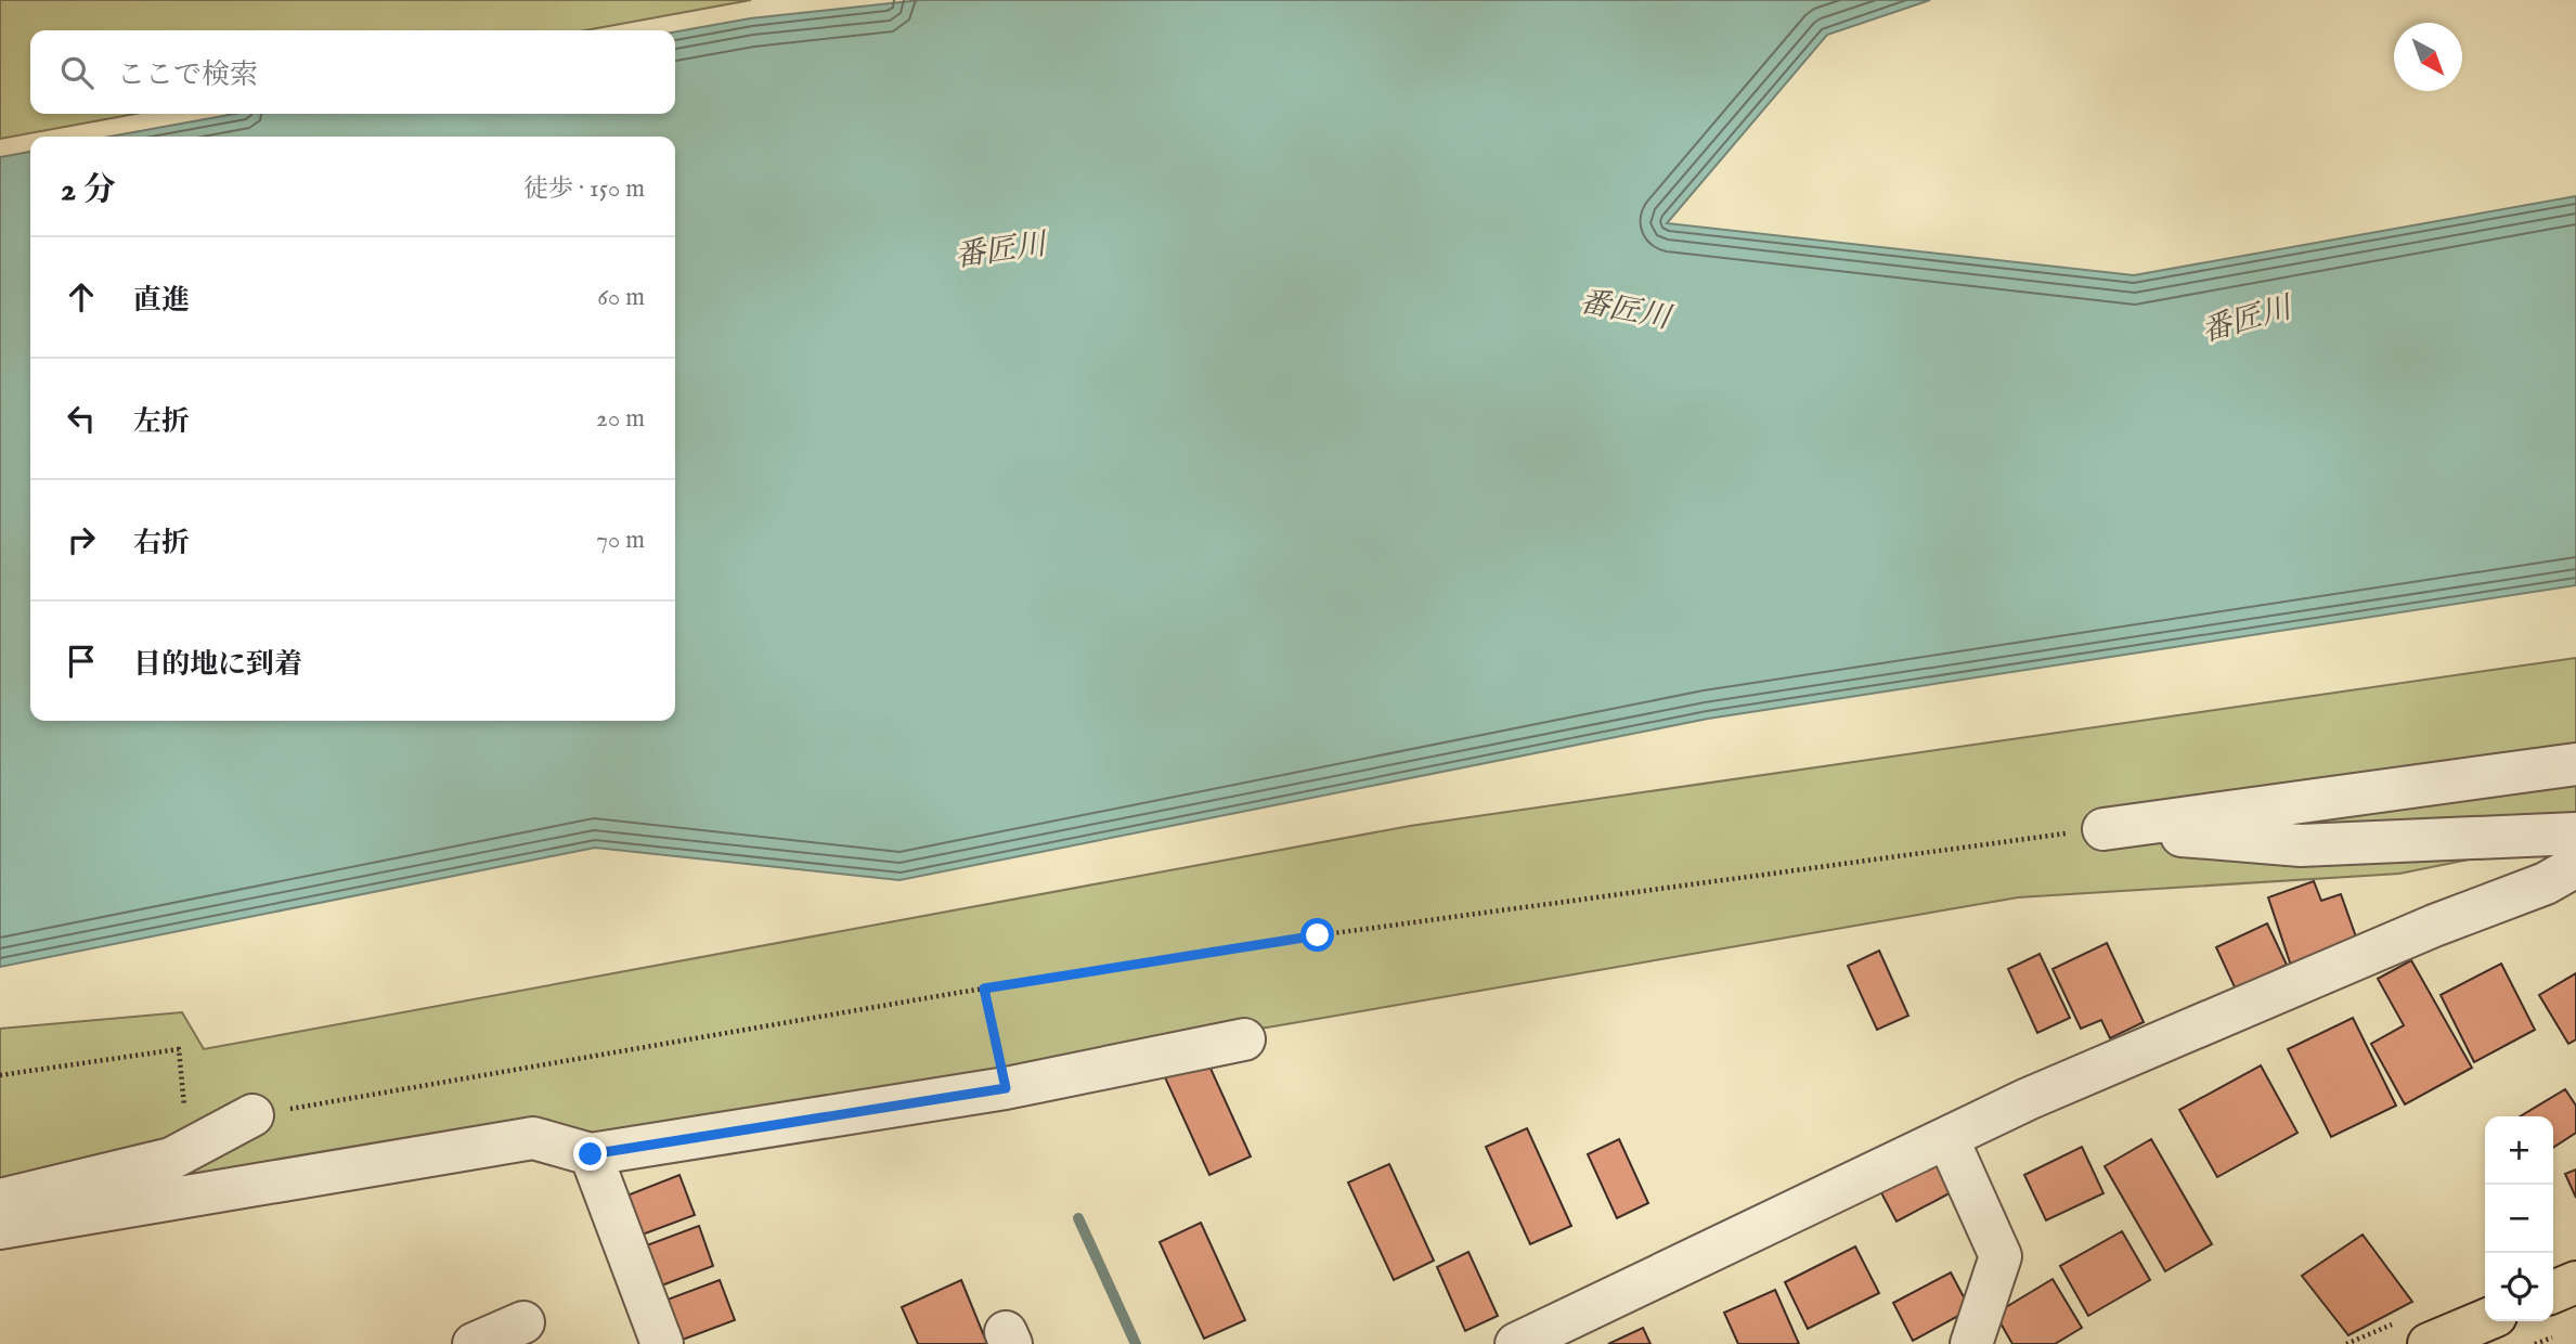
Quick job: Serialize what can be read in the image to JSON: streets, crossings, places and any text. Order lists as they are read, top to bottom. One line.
{"water":["番匠川"],"north":"bottom right","page":{"search":"ここで検索","heading":["2 分","徒歩 · 150 m"],"list":[["直進","60 m"],["左折","20 m"],["右折","70 m"],"目的地に到着"],"map_buttons":["+","−"]}}
